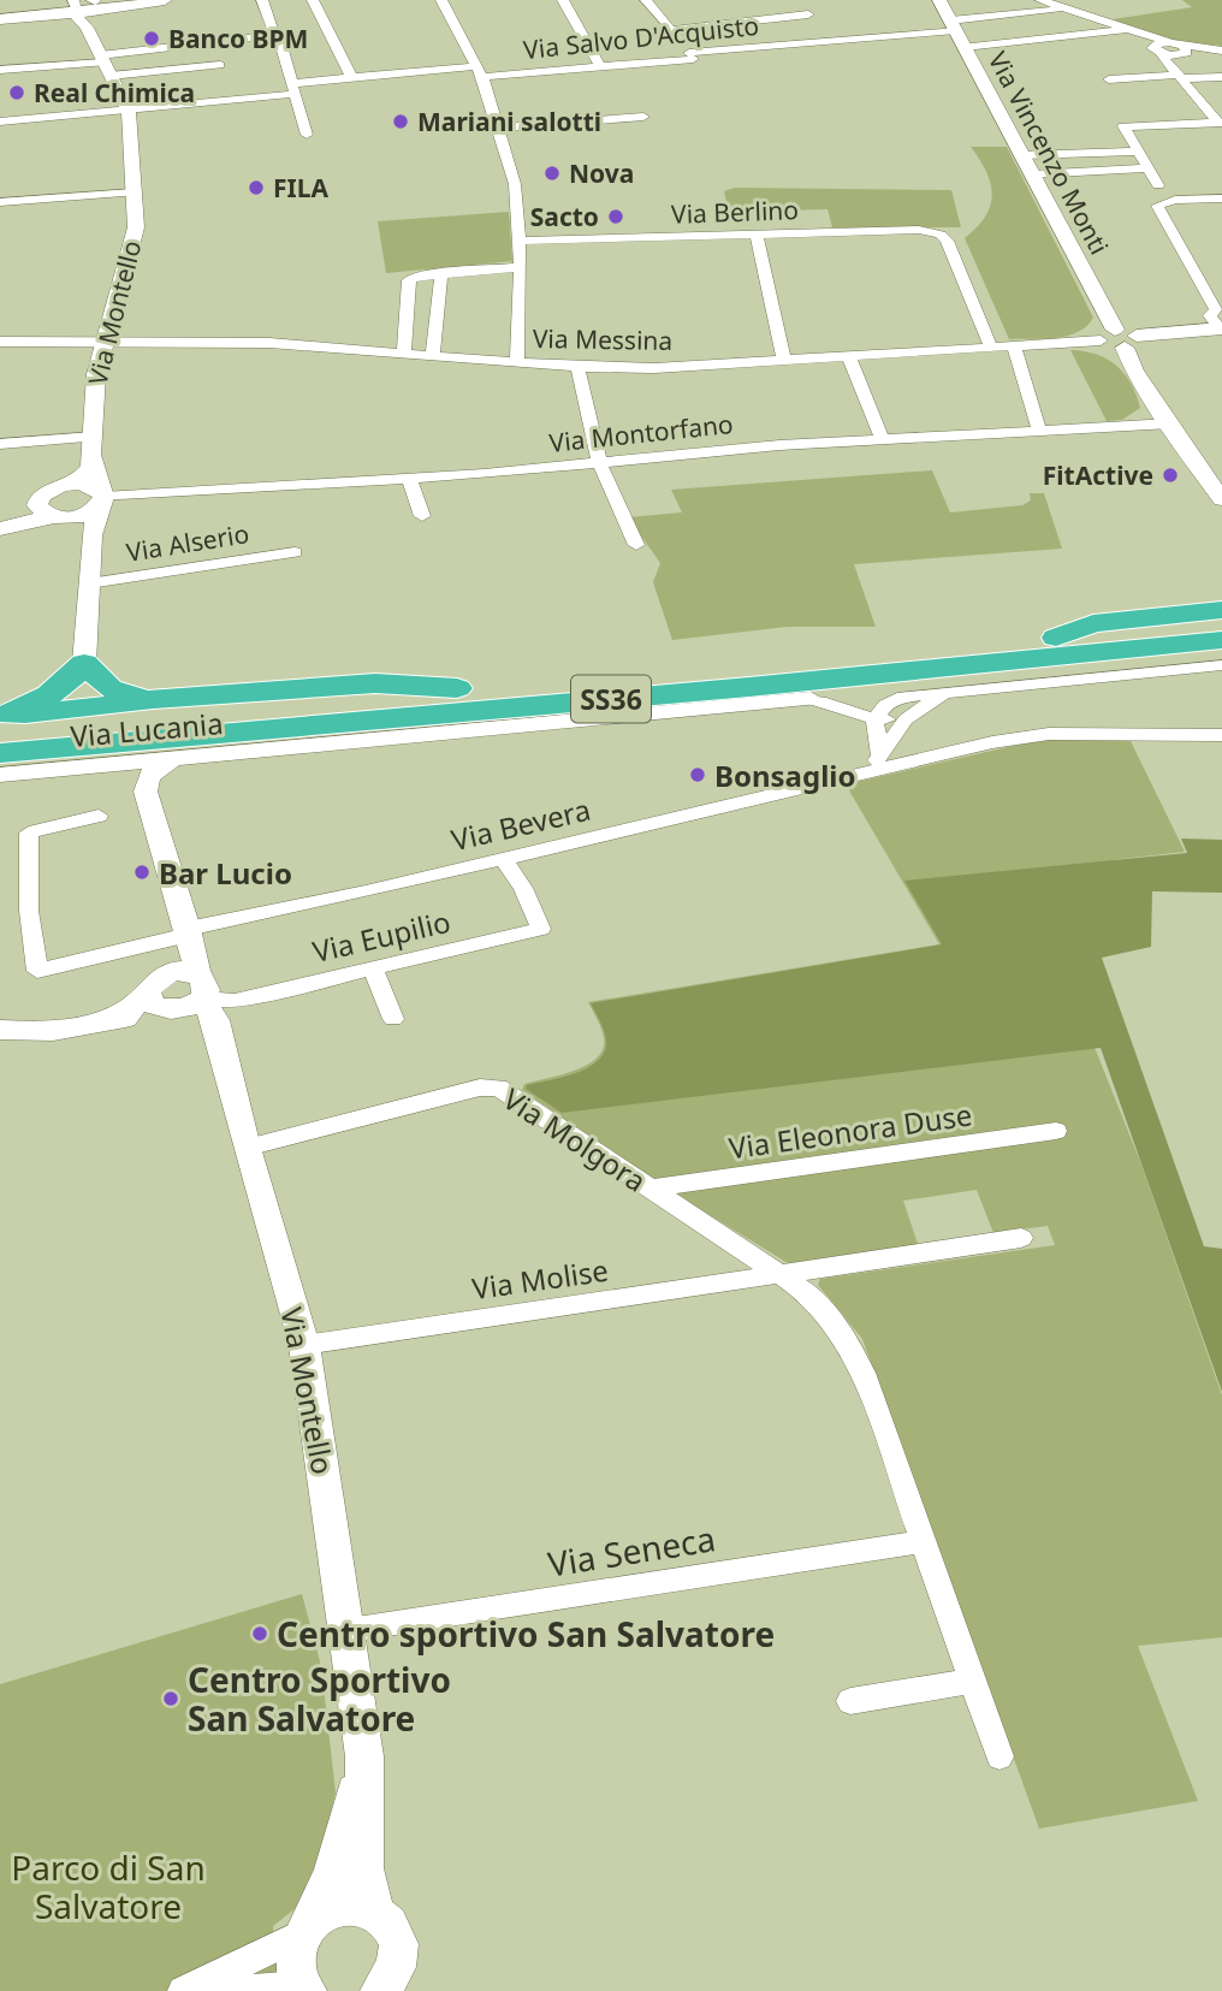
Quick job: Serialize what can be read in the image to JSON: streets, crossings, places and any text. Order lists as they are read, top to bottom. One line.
{"streets":{"highway":["SS36"],"street":["Via Salvo D'Acquisto","Via Vincenzo Monti","Via Berlino","Via Montello","Via Messina","Via Montorfano","Via Alserio","Via Lucania","Via Bevera","Via Eupilio","Via Eleonora Duse","Via Molgora","Via Molise","Via Seneca"]},"crossings":[["Via Salvo D'Acquisto","Via Vincenzo Monti"],["Via Salvo D'Acquisto","Via Montello"],["Via Vincenzo Monti","Via Messina"],["Via Berlino","Via Messina"],["Via Montello","Via Messina"],["Via Montello","Via Montorfano"],["Via Montello","Via Alserio"],["Via Montello","Via Bevera"],["Via Montello","Via Eupilio"],["Via Montello","Via Molgora"],["Via Montello","Via Molise"],["Via Montello","Via Seneca"],["Via Bevera","Via Eupilio"],["Via Eleonora Duse","Via Molgora"],["Via Molgora","Via Molise"],["Via Molgora","Via Seneca"]],"parks":["Parco di San Salvatore"],"places":["Banco BPM","Real Chimica","Mariani salotti","Nova","FILA","Sacto","FitActive","Bonsaglio","Bar Lucio","Centro sportivo San Salvatore","Centro Sportivo San Salvatore"]}
